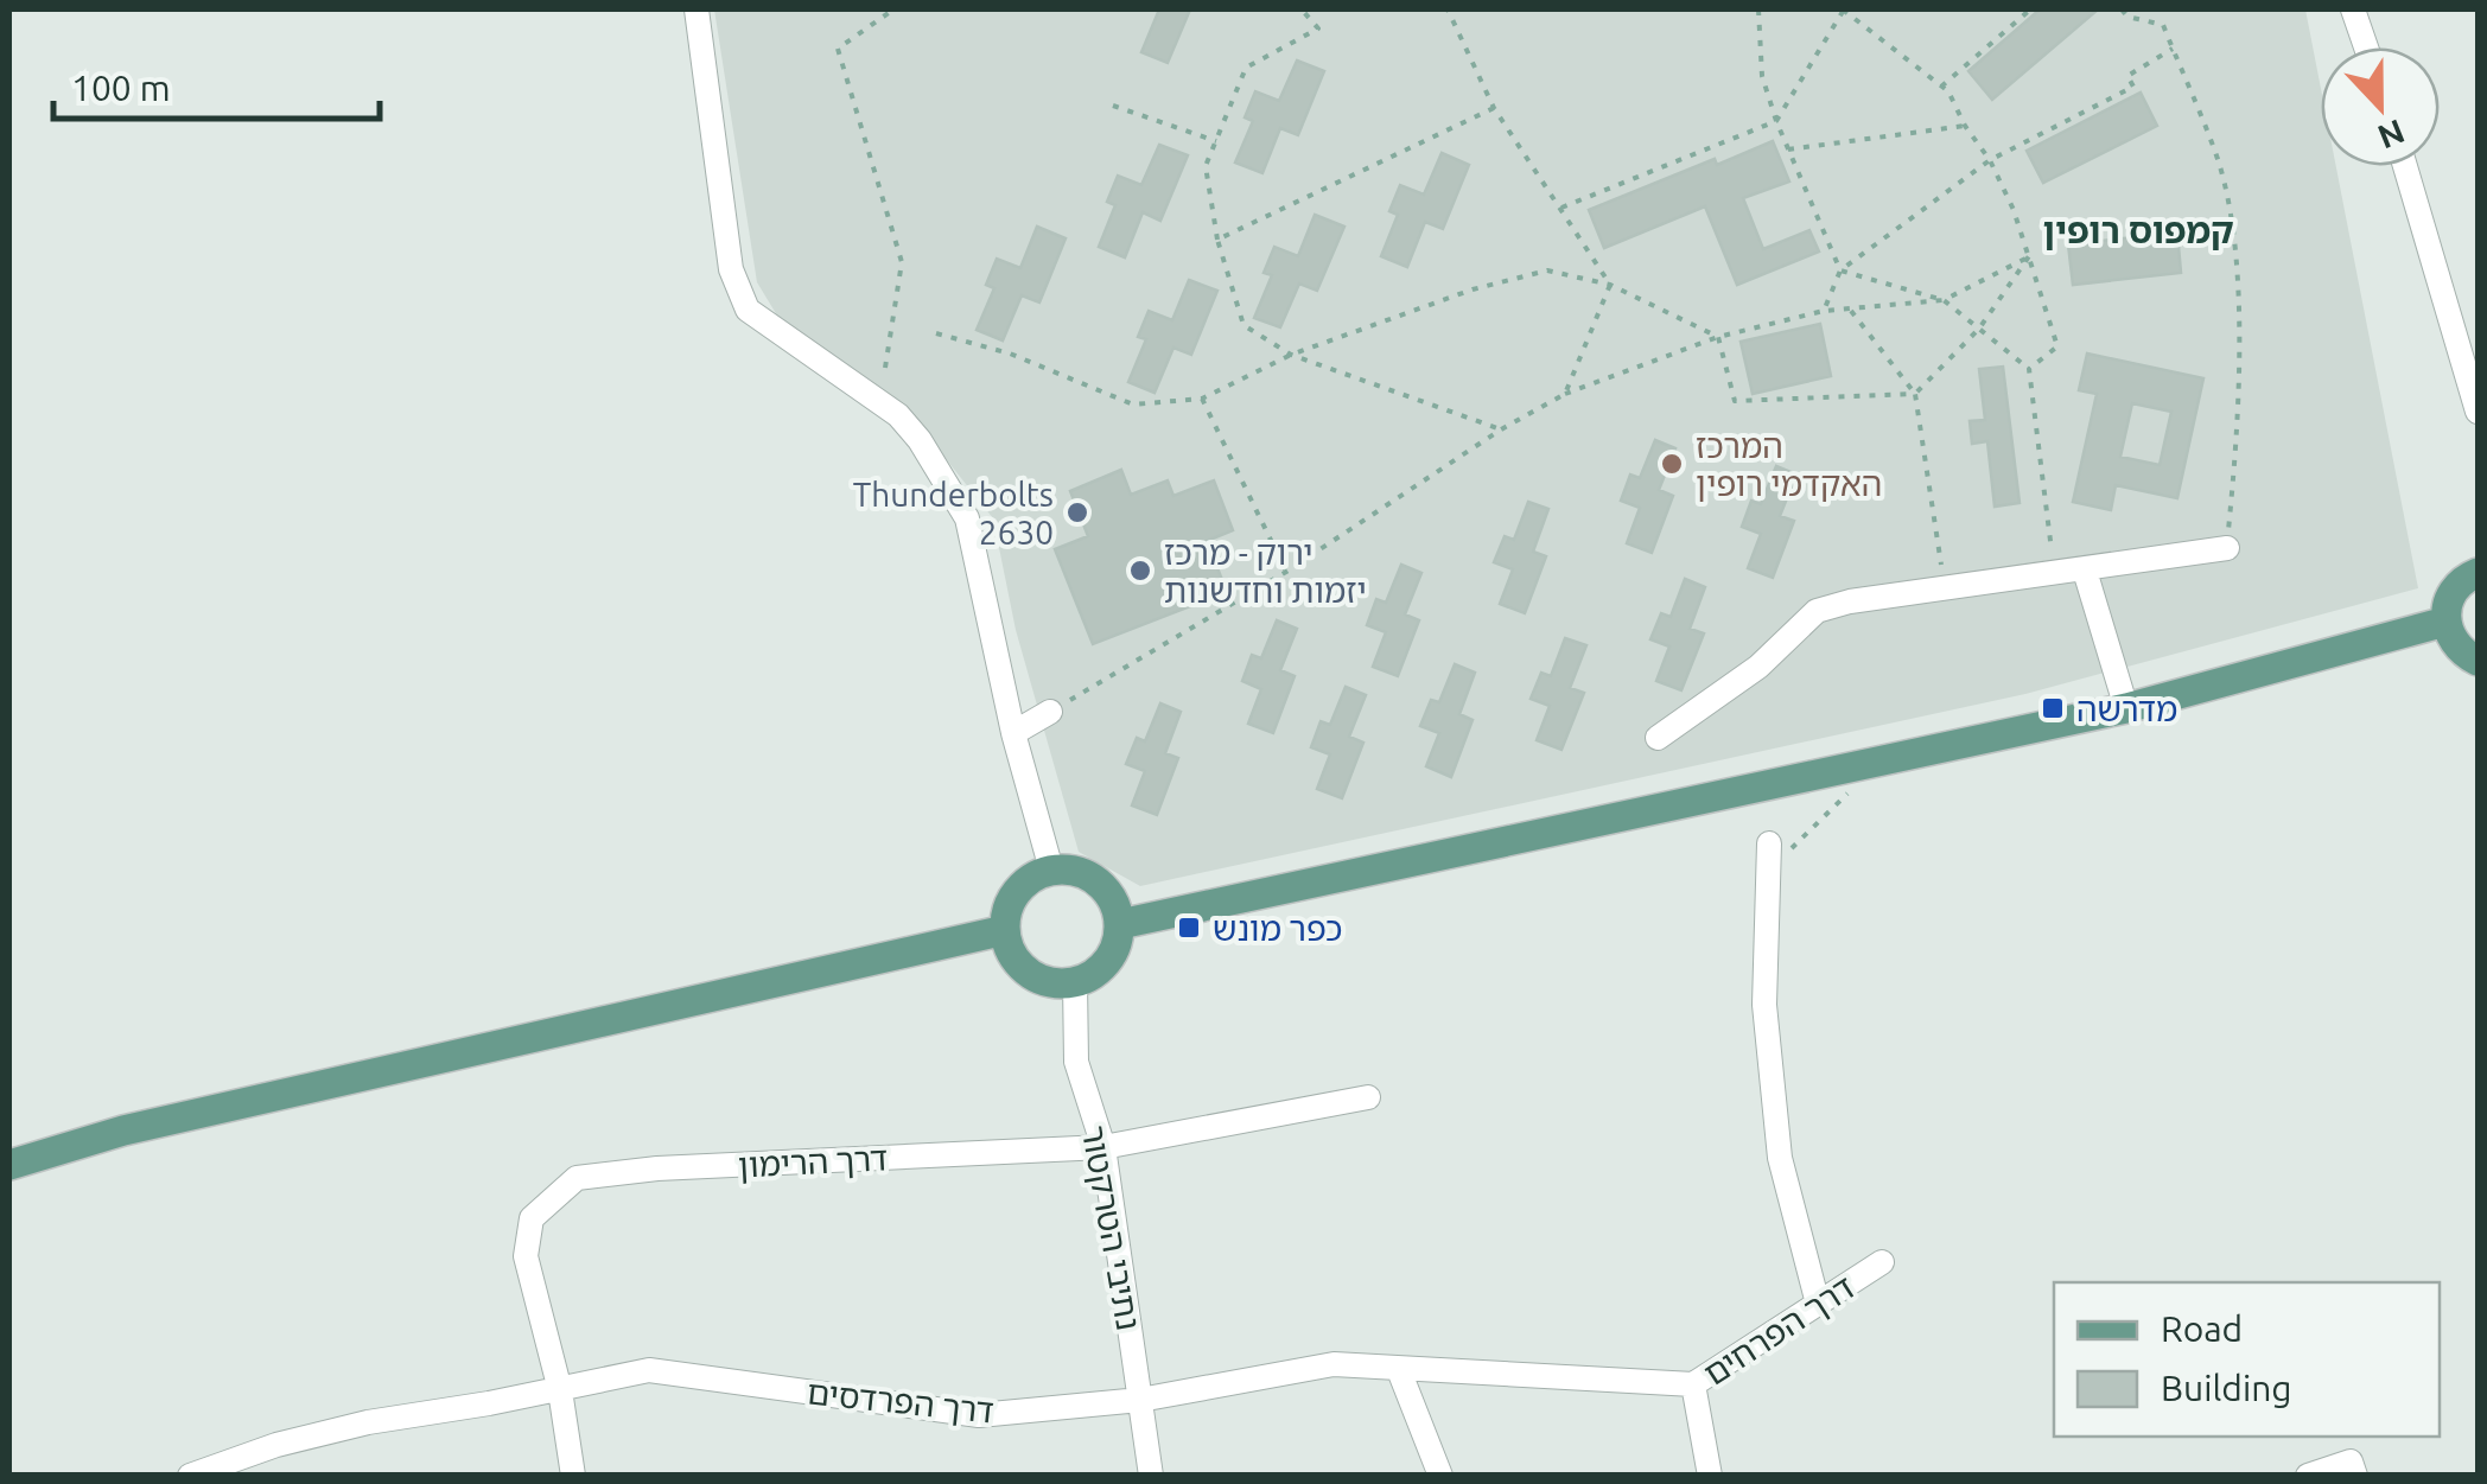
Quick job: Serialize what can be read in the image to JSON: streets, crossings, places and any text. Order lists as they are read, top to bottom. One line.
{"streets":{"street":["דרך הרימון","נתיבי הטרקטור","דרך הפרחים","דרך הפרדסים"]},"crossings":[["דרך הרימון","נתיבי הטרקטור"],["דרך הרימון","דרך הפרדסים"],["נתיבי הטרקטור","דרך הפרדסים"],["דרך הפרחים","דרך הפרדסים"]],"districts":["קמפוס רופין"],"places":{"other":["המרכז האקדמי רופין","Thunderbolts 2630","ירוק - מרכז יזמות וחדשנות"],"transit":["מדרשה","כפר מונש"]},"legend":["Road","Building"],"scale_bar":"100 m","north":"bottom"}
